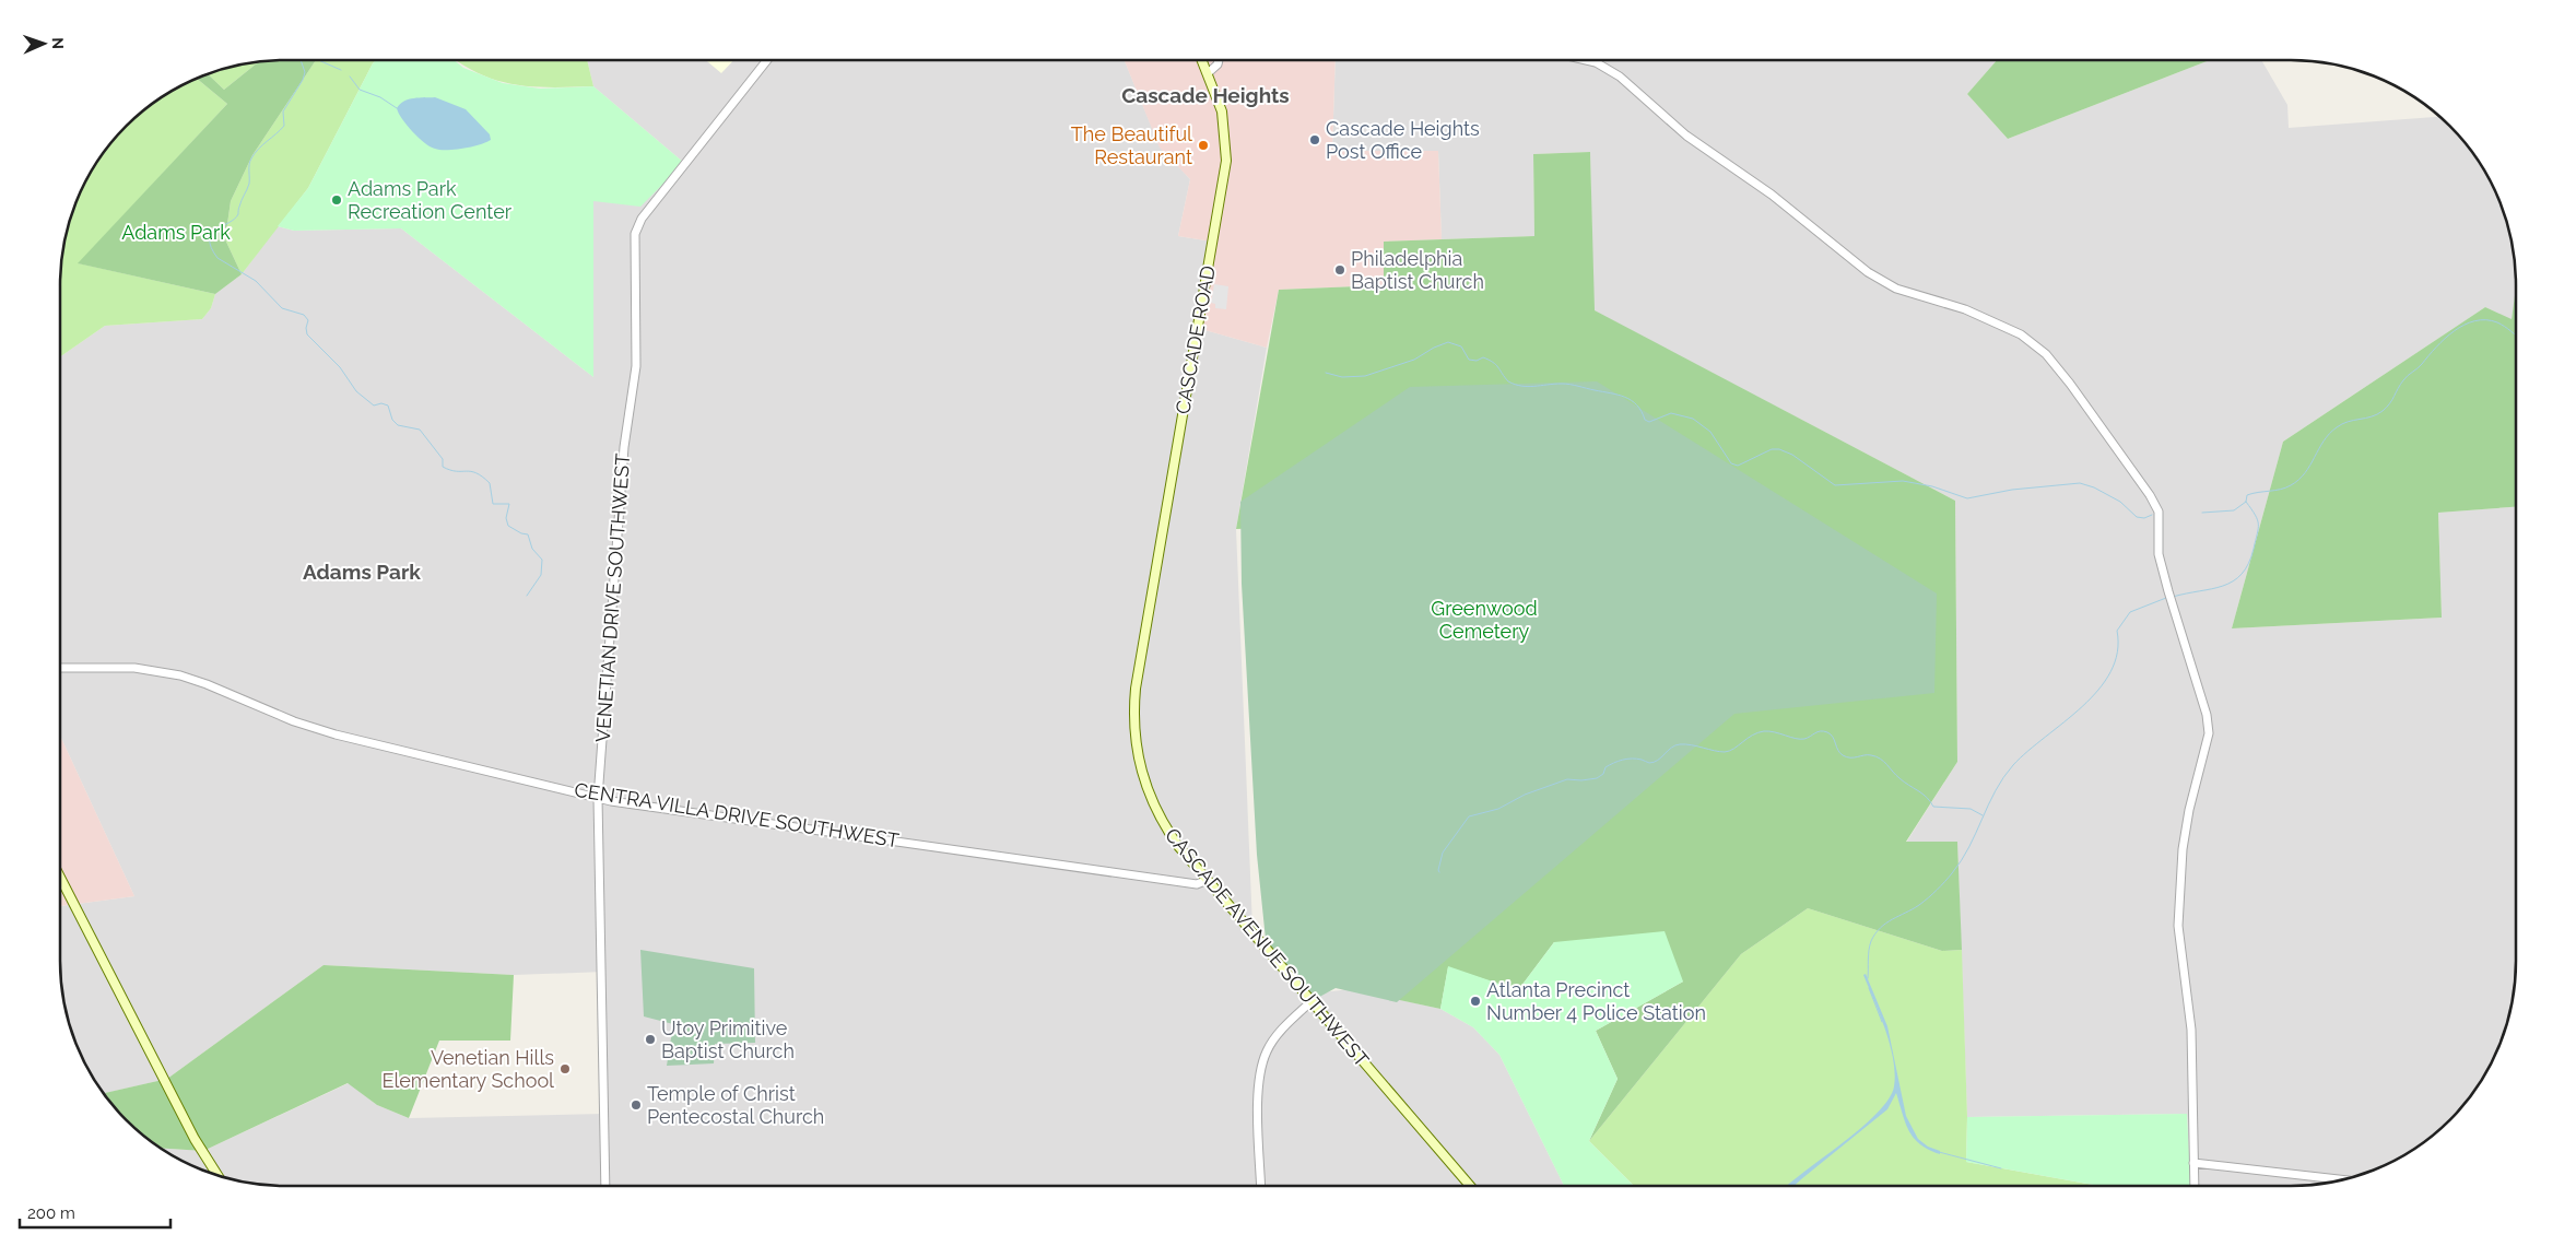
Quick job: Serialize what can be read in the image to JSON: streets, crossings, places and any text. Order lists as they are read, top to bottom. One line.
{"streets":{"main road":["CASCADE ROAD","CASCADE AVENUE SOUTHWEST"],"street":["VENETIAN DRIVE SOUTHWEST","CENTRA VILLA DRIVE SOUTHWEST"]},"crossings":[["CASCADE ROAD","CASCADE AVENUE SOUTHWEST"],["VENETIAN DRIVE SOUTHWEST","CENTRA VILLA DRIVE SOUTHWEST"],["CENTRA VILLA DRIVE SOUTHWEST","CASCADE AVENUE SOUTHWEST"]],"districts":["Cascade Heights","Adams Park"],"parks":["Adams Park","Greenwood Cemetery"],"places":["Cascade Heights Post Office","The Beautiful Restaurant","Adams Park Recreation Center","Philadelphia Baptist Church","Atlanta Precinct Number 4 Police Station","Utoy Primitive Baptist Church","Venetian Hills Elementary School","Temple of Christ Pentecostal Church"],"scale_bar":"200 m","north":"right"}
